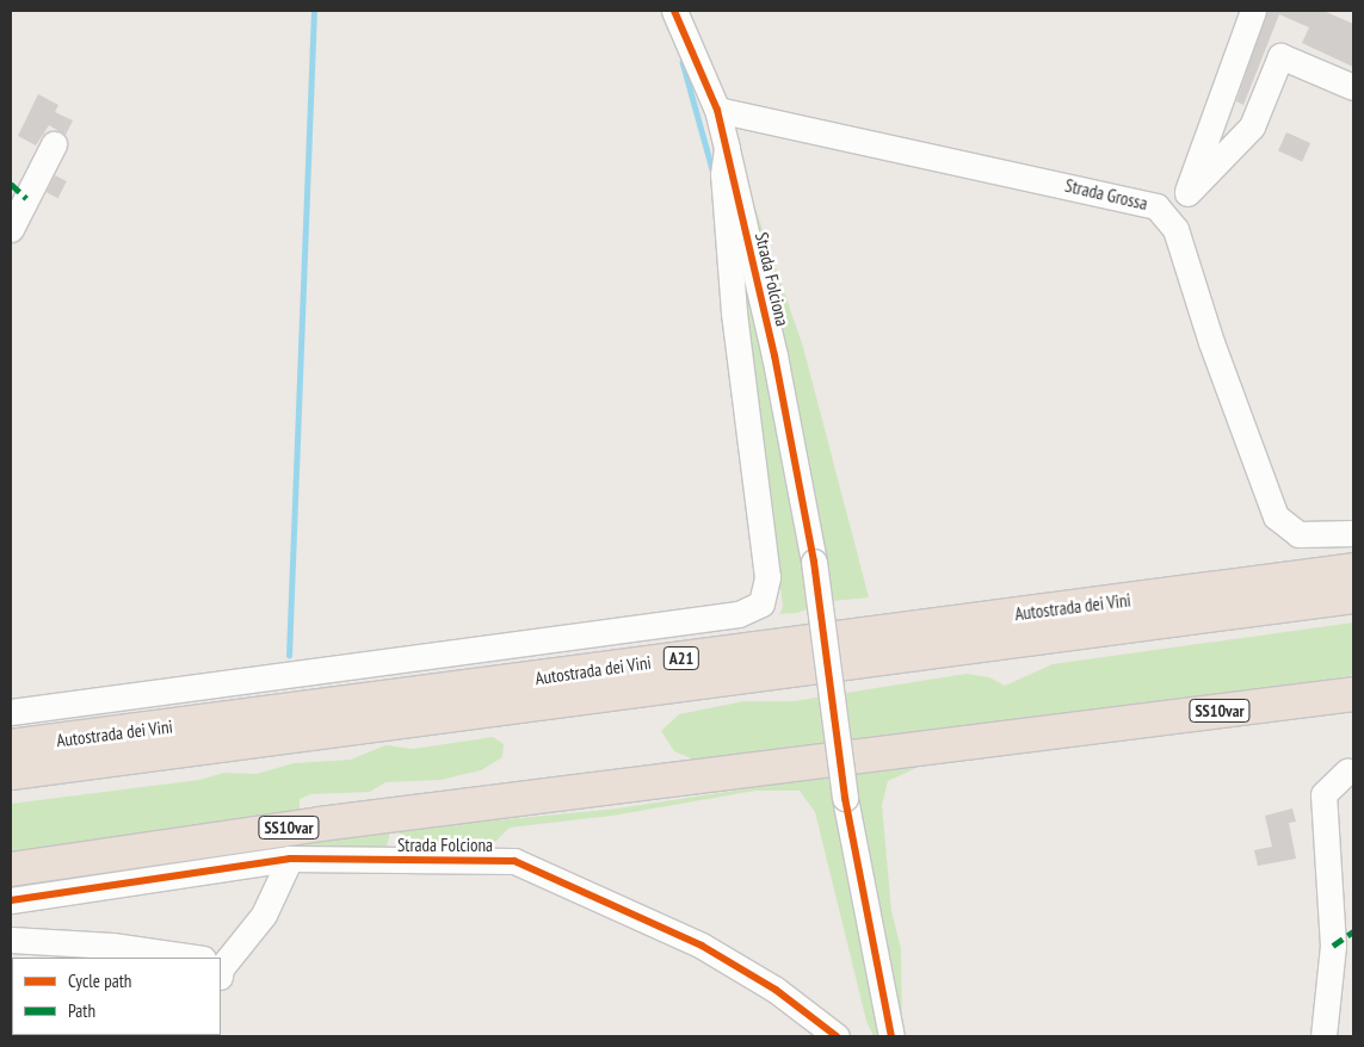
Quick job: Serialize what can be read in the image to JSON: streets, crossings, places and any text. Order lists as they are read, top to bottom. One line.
{"streets":{"highway":["Autostrada dei Vini","A21","SS10var"],"street":["Strada Grossa","Strada Folciona"]},"crossings":[["Strada Grossa","Strada Folciona"]],"legend":["Cycle path","Path"]}
